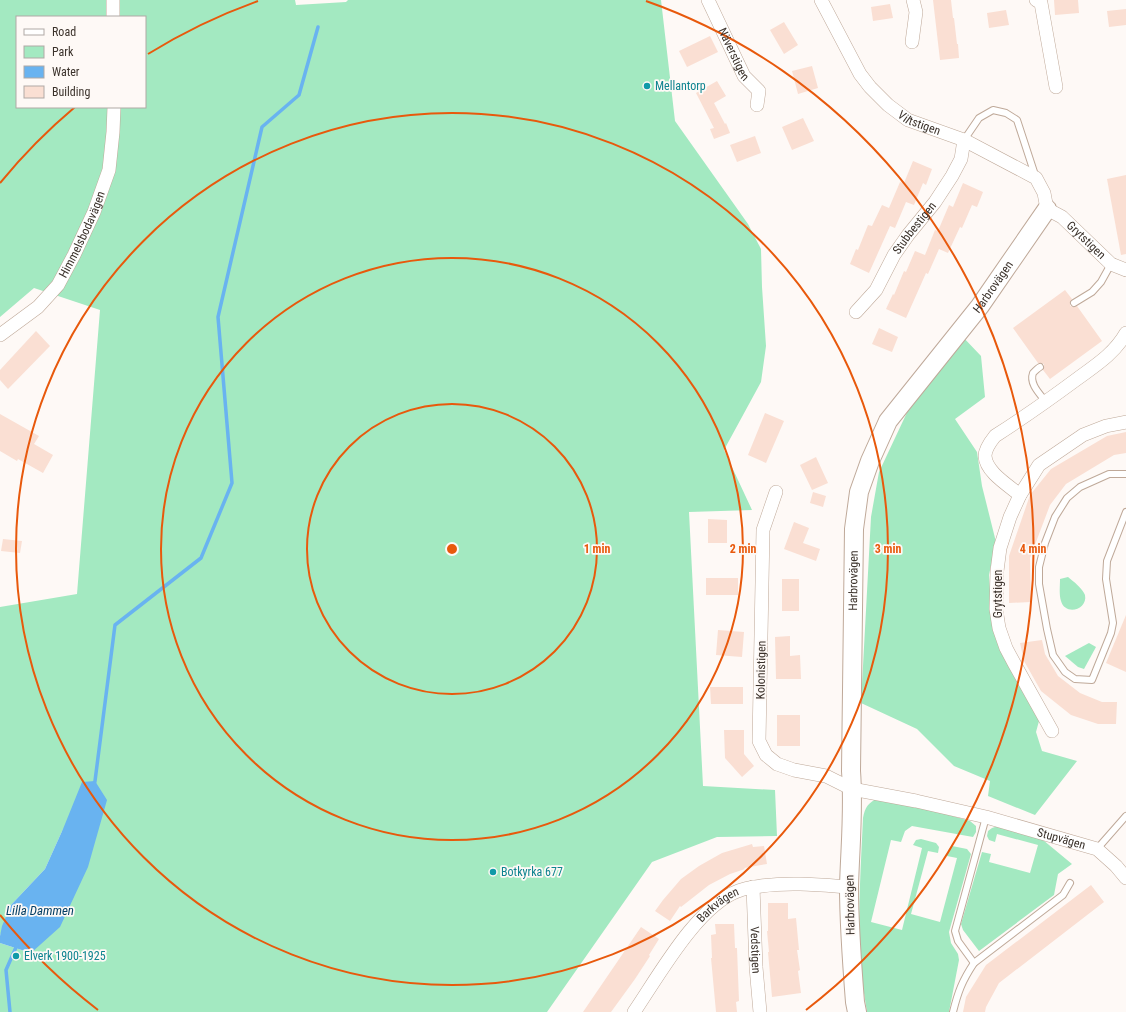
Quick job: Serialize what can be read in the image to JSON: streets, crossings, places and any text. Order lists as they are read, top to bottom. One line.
{"streets":{"street":["Näverstigen","Viltstigen","Stubbestigen","Himmelsbodavägen","Grytstigen","Harbrovägen","Kolonistigen","Stupvägen","Barkvägen","Vedstigen"]},"crossings":[["Viltstigen","Stubbestigen"],["Grytstigen","Harbrovägen"],["Harbrovägen","Kolonistigen"],["Harbrovägen","Stupvägen"],["Harbrovägen","Barkvägen"],["Kolonistigen","Stupvägen"],["Barkvägen","Vedstigen"]],"water":["Lilla Dammen"],"places":["Mellantorp","Botkyrka 677","Elverk 1900-1925"],"legend":["Road","Park","Water","Building"],"rings":["1 min","2 min","3 min","4 min"]}
